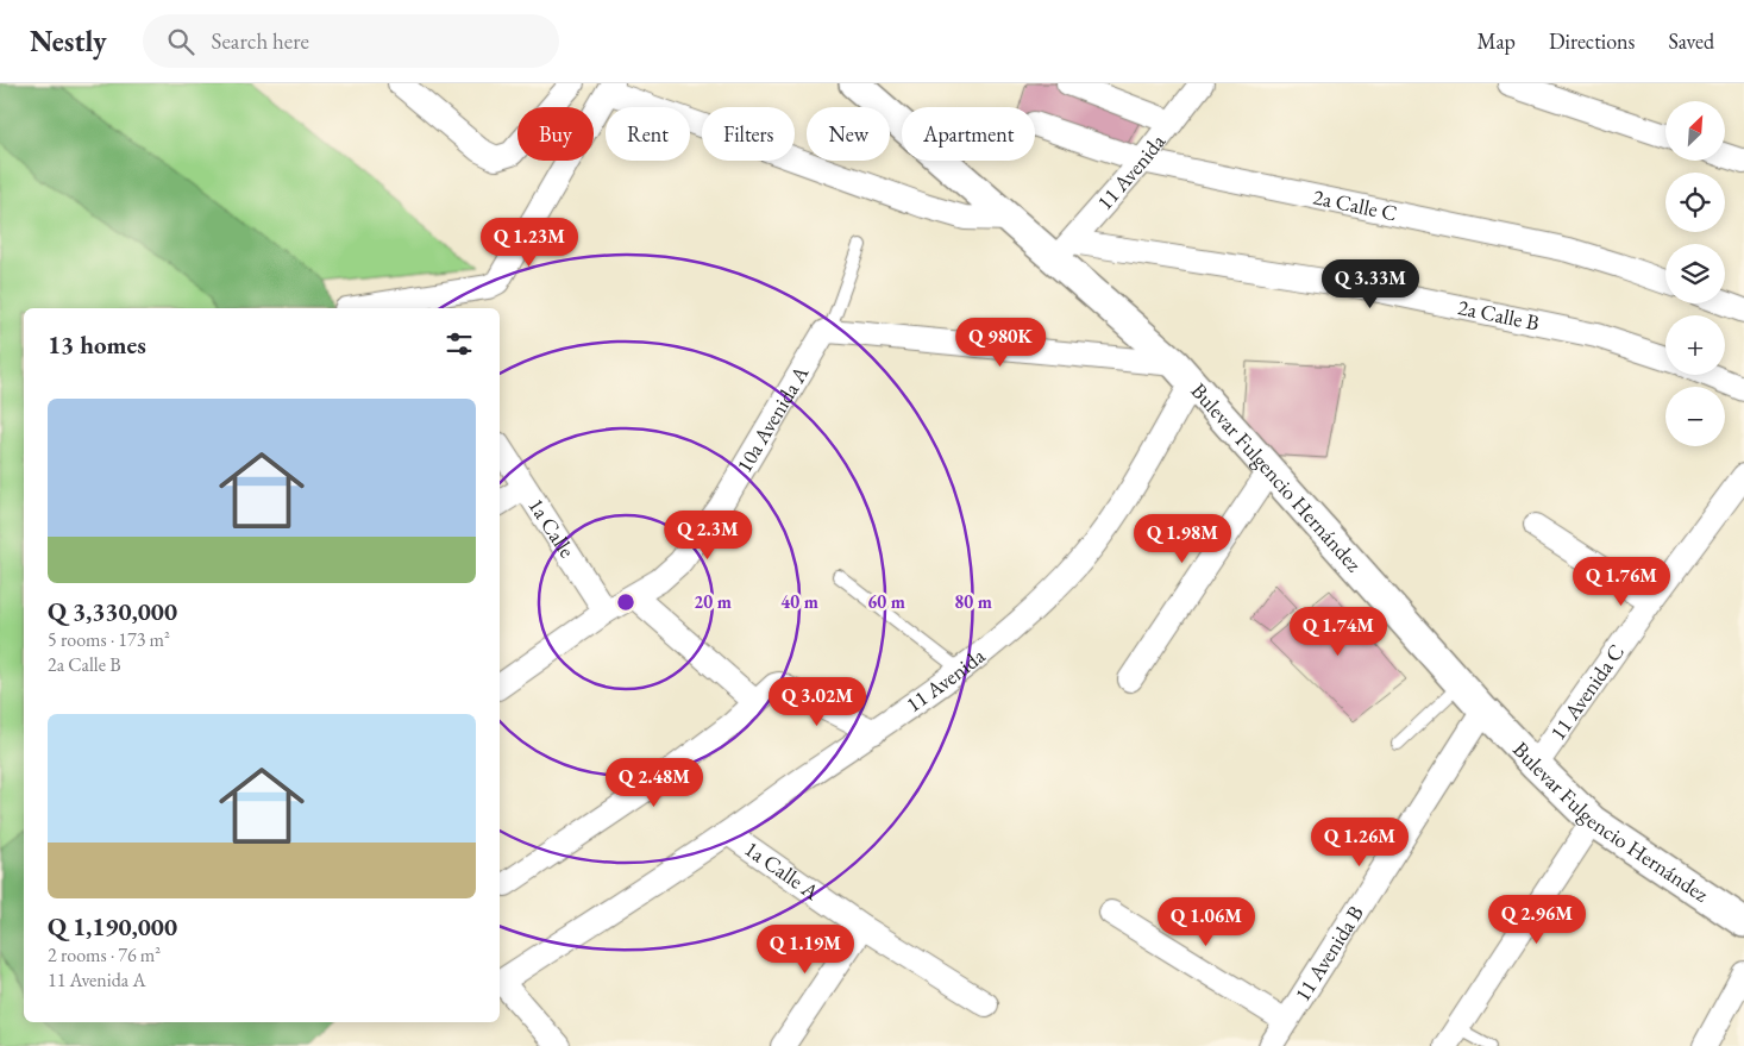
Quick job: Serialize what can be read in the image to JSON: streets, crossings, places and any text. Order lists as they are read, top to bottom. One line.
{"streets":{"street":["11 Avenida","2a Calle C","2a Calle B","10a Avenida A","Bulevar Fulgencio Hernández","1a Calle","11 Avenida C","1a Calle A","11 Avenida B"]},"crossings":[["11 Avenida","2a Calle C"],["11 Avenida","2a Calle B"],["11 Avenida","Bulevar Fulgencio Hernández"],["11 Avenida","1a Calle A"],["2a Calle B","Bulevar Fulgencio Hernández"],["10a Avenida A","1a Calle"],["Bulevar Fulgencio Hernández","11 Avenida C"],["Bulevar Fulgencio Hernández","11 Avenida B"]],"north":"top right","page":{"header":"Nestly","search":"Search here","nav":["Map","Directions","Saved"],"map_buttons":["+","−"],"chip":["Buy","Rent","Filters","New","Apartment"],"price":["Q 1.23M","Q 3.33M","Q 980K","Q 2.3M","Q 1.98M","Q 1.76M","Q 1.74M","Q 3.02M","Q 2.48M","Q 1.26M","Q 2.96M","Q 1.06M","Q 1.19M"],"heading":"13 homes","list":[{"name":"Q 3,330,000","note":"5 rooms · 173 m² · 2a Calle B"},{"name":"Q 1,190,000","note":"2 rooms · 76 m² · 11 Avenida A"}]},"rings":["20 m","40 m","60 m","80 m"]}
